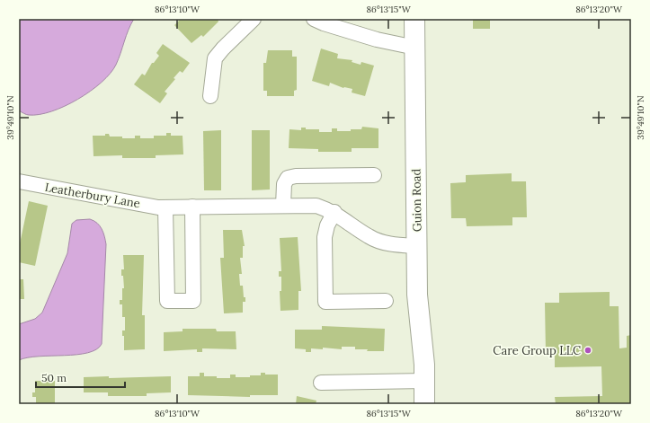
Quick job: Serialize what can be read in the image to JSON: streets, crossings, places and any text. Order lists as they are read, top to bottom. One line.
{"streets":{"street":["Leatherbury Lane","Guion Road"]},"crossings":[["Leatherbury Lane","Guion Road"]],"places":["Care Group LLC"],"scale_bar":"50 m","coordinates":["86°13'10\"W","86°13'15\"W","86°13'20\"W","39°49'10\"N"]}
